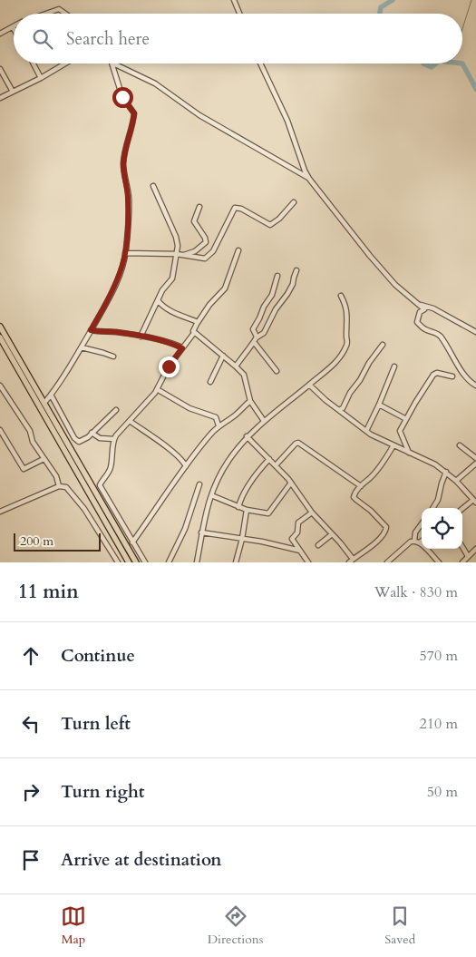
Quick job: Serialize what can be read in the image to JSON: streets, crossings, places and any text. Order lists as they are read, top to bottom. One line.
{"scale_bar":"200 m","page":{"search":"Search here","scale":"200 m","heading":["11 min","Walk · 830 m"],"list":[["Continue","570 m"],["Turn left","210 m"],["Turn right","50 m"],"Arrive at destination"],"nav":["Map","Directions","Saved"]}}
